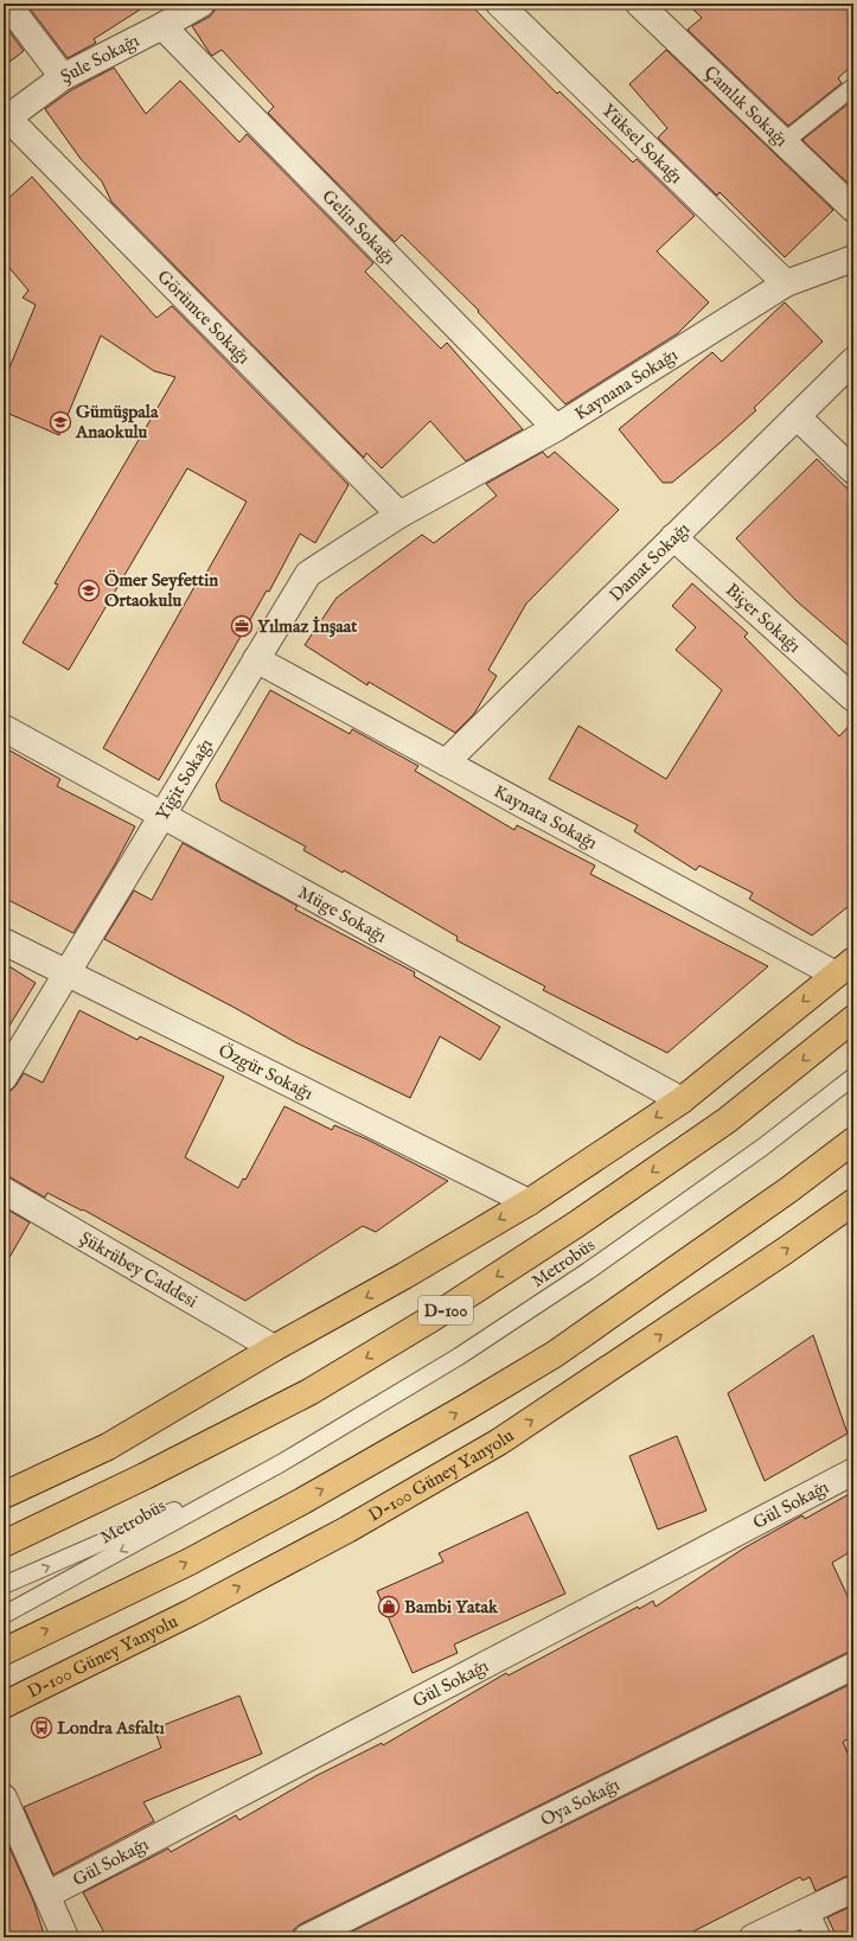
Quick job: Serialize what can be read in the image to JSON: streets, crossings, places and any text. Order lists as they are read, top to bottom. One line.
{"streets":{"main road":["D-100","D-100 Güney Yanyolu"],"street":["Şule Sokağı","Çamlık Sokağı","Yüksel Sokağı","Gelin Sokağı","Görümce Sokağı","Kaynana Sokağı","Damat Sokağı","Biçer Sokağı","Yiğit Sokağı","Kaynata Sokağı","Müge Sokağı","Özgür Sokağı","Şükrübey Caddesi","Gül Sokağı","Oya Sokağı"],"lane":["Metrobüs"]},"crossings":[["Şule Sokağı","Gelin Sokağı"],["Şule Sokağı","Görümce Sokağı"],["Yüksel Sokağı","Kaynana Sokağı"],["Gelin Sokağı","Kaynana Sokağı"],["Görümce Sokağı","Kaynana Sokağı"],["Görümce Sokağı","Yiğit Sokağı"],["Kaynana Sokağı","Yiğit Sokağı"],["Damat Sokağı","Biçer Sokağı"],["Damat Sokağı","Kaynata Sokağı"],["Yiğit Sokağı","Kaynata Sokağı"],["Yiğit Sokağı","Müge Sokağı"],["Yiğit Sokağı","Özgür Sokağı"]],"places":{"school or university":["Gümüşpala Anaokulu","Ömer Seyfettin Ortaokulu"],"office":["Yılmaz İnşaat"],"shop":["Bambi Yatak"],"bus stop":["Londra Asfaltı"]}}
